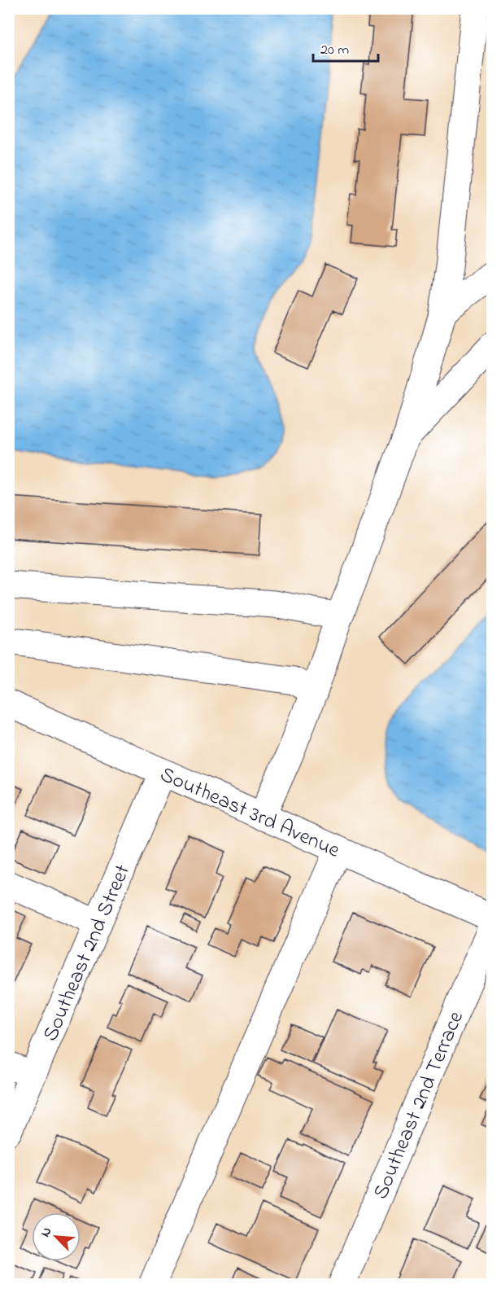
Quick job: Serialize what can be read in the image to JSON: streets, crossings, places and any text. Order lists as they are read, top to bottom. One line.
{"streets":{"street":["Southeast 3rd Avenue","Southeast 2nd Street","Southeast 2nd Terrace"]},"crossings":[["Southeast 3rd Avenue","Southeast 2nd Street"]],"scale_bar":"20 m","north":"top left"}
